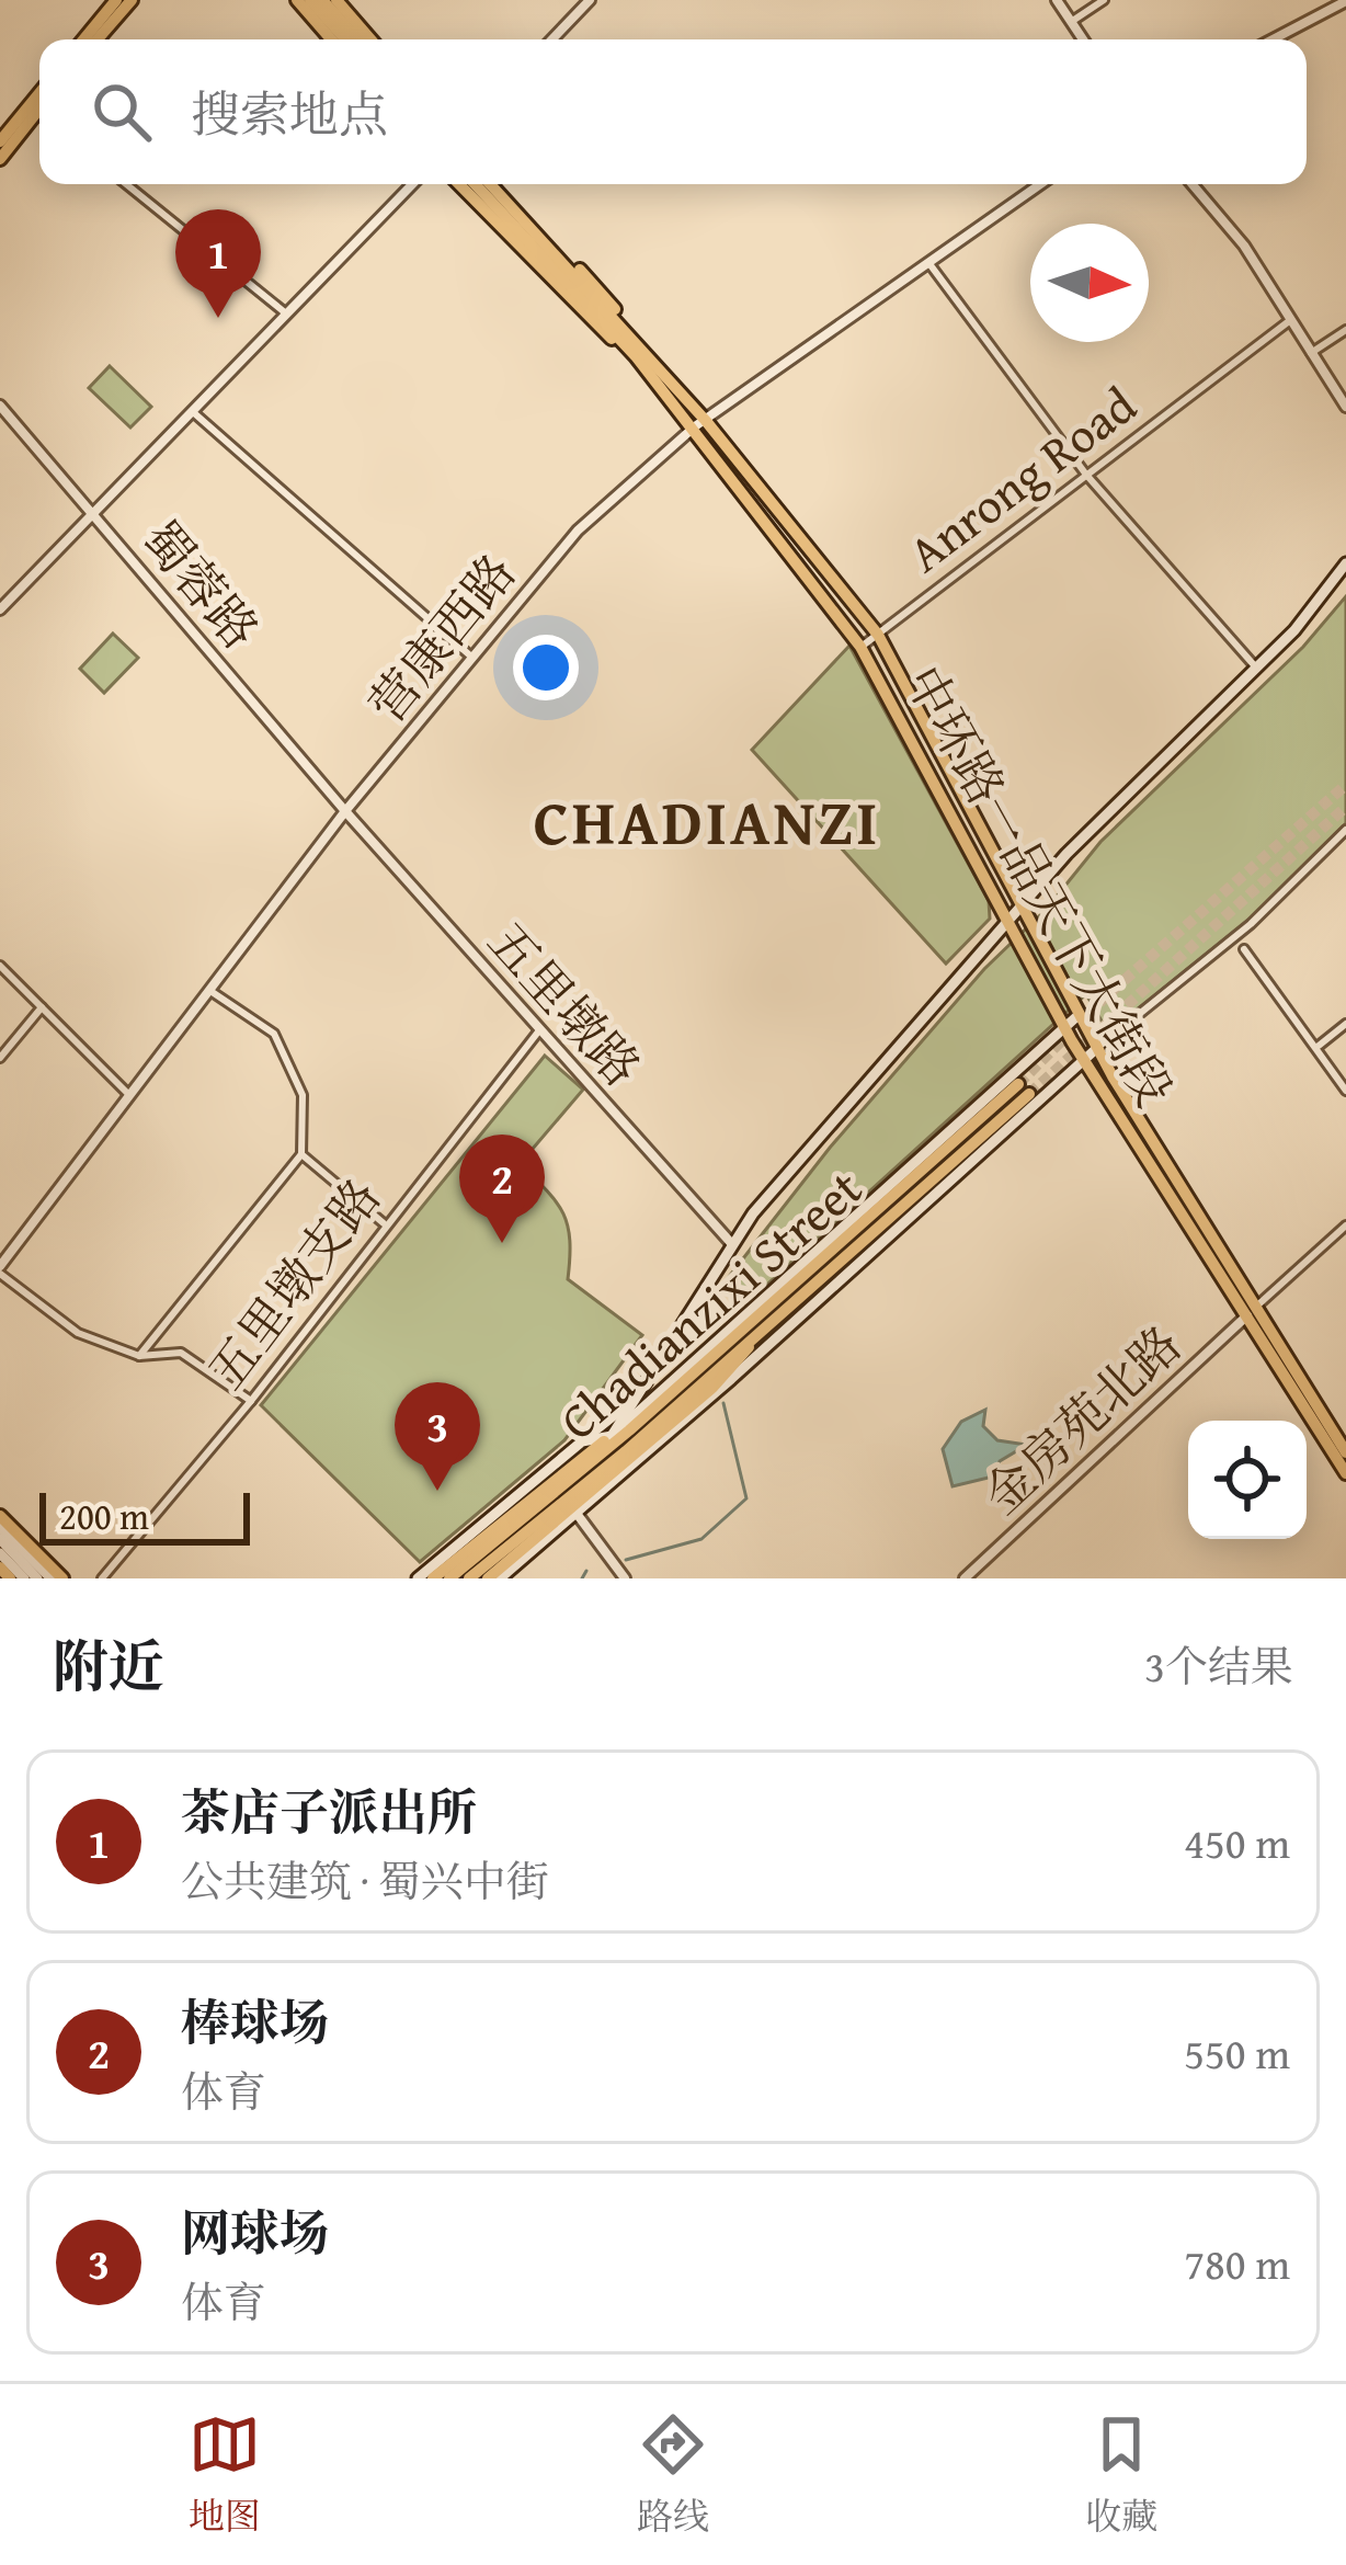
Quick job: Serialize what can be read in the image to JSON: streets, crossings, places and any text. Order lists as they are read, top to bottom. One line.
{"streets":{"main road":["中环路一品天下大街段","Chadianzixi Street"],"street":["Anrong Road","蜀蓉路","营康西路","五里墩路","五里墩支路","金房苑北路"]},"crossings":[["Anrong Road","中环路一品天下大街段"],["蜀蓉路","营康西路"],["蜀蓉路","五里墩路"],["营康西路","中环路一品天下大街段"],["营康西路","五里墩路"],["中环路一品天下大街段","金房苑北路"],["五里墩路","五里墩支路"]],"districts":["CHADIANZI"],"scale_bar":"200 m","north":"right","page":{"search":"搜索地点","pins":["1","2","3"],"scale":"200 m","heading":["附近","3个结果"],"list":[{"mark":"1","name":"茶店子派出所","note":"公共建筑 · 蜀兴中街","value":"450 m"},{"mark":"2","name":"棒球场","note":"体育","value":"550 m"},{"mark":"3","name":"网球场","note":"体育","value":"780 m"}],"nav":["地图","路线","收藏"]}}
